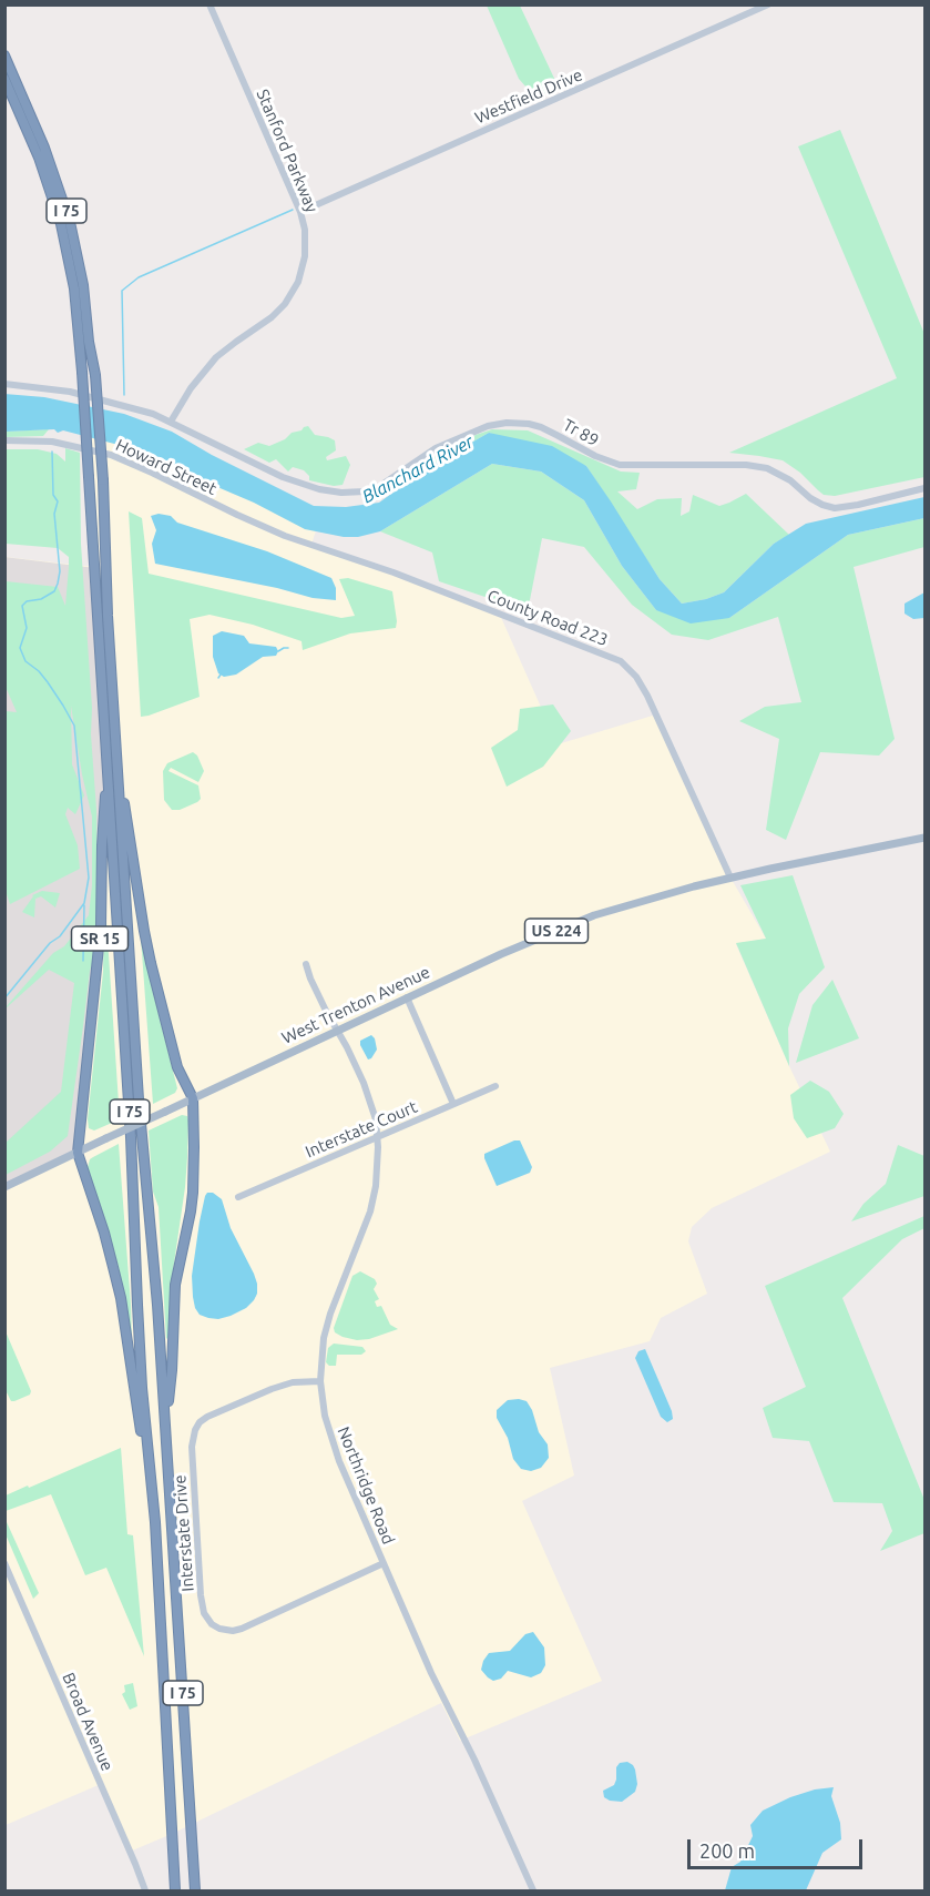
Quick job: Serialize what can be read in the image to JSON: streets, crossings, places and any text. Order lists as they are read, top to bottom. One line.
{"streets":{"highway":["I 75","SR 15"],"main road":["US 224","West Trenton Avenue"],"street":["Westfield Drive","Stanford Parkway","Tr 89","Howard Street","County Road 223","Interstate Court","Northridge Road","Interstate Drive","Broad Avenue"]},"crossings":[["Westfield Drive","Stanford Parkway"],["Stanford Parkway","Tr 89"],["I 75","SR 15"],["Howard Street","County Road 223"],["County Road 223","US 224"],["County Road 223","West Trenton Avenue"],["US 224","West Trenton Avenue"],["SR 15","West Trenton Avenue"],["West Trenton Avenue","Northridge Road"],["Interstate Court","Northridge Road"],["Northridge Road","Interstate Drive"]],"water":["Blanchard River"],"scale_bar":"200 m"}
